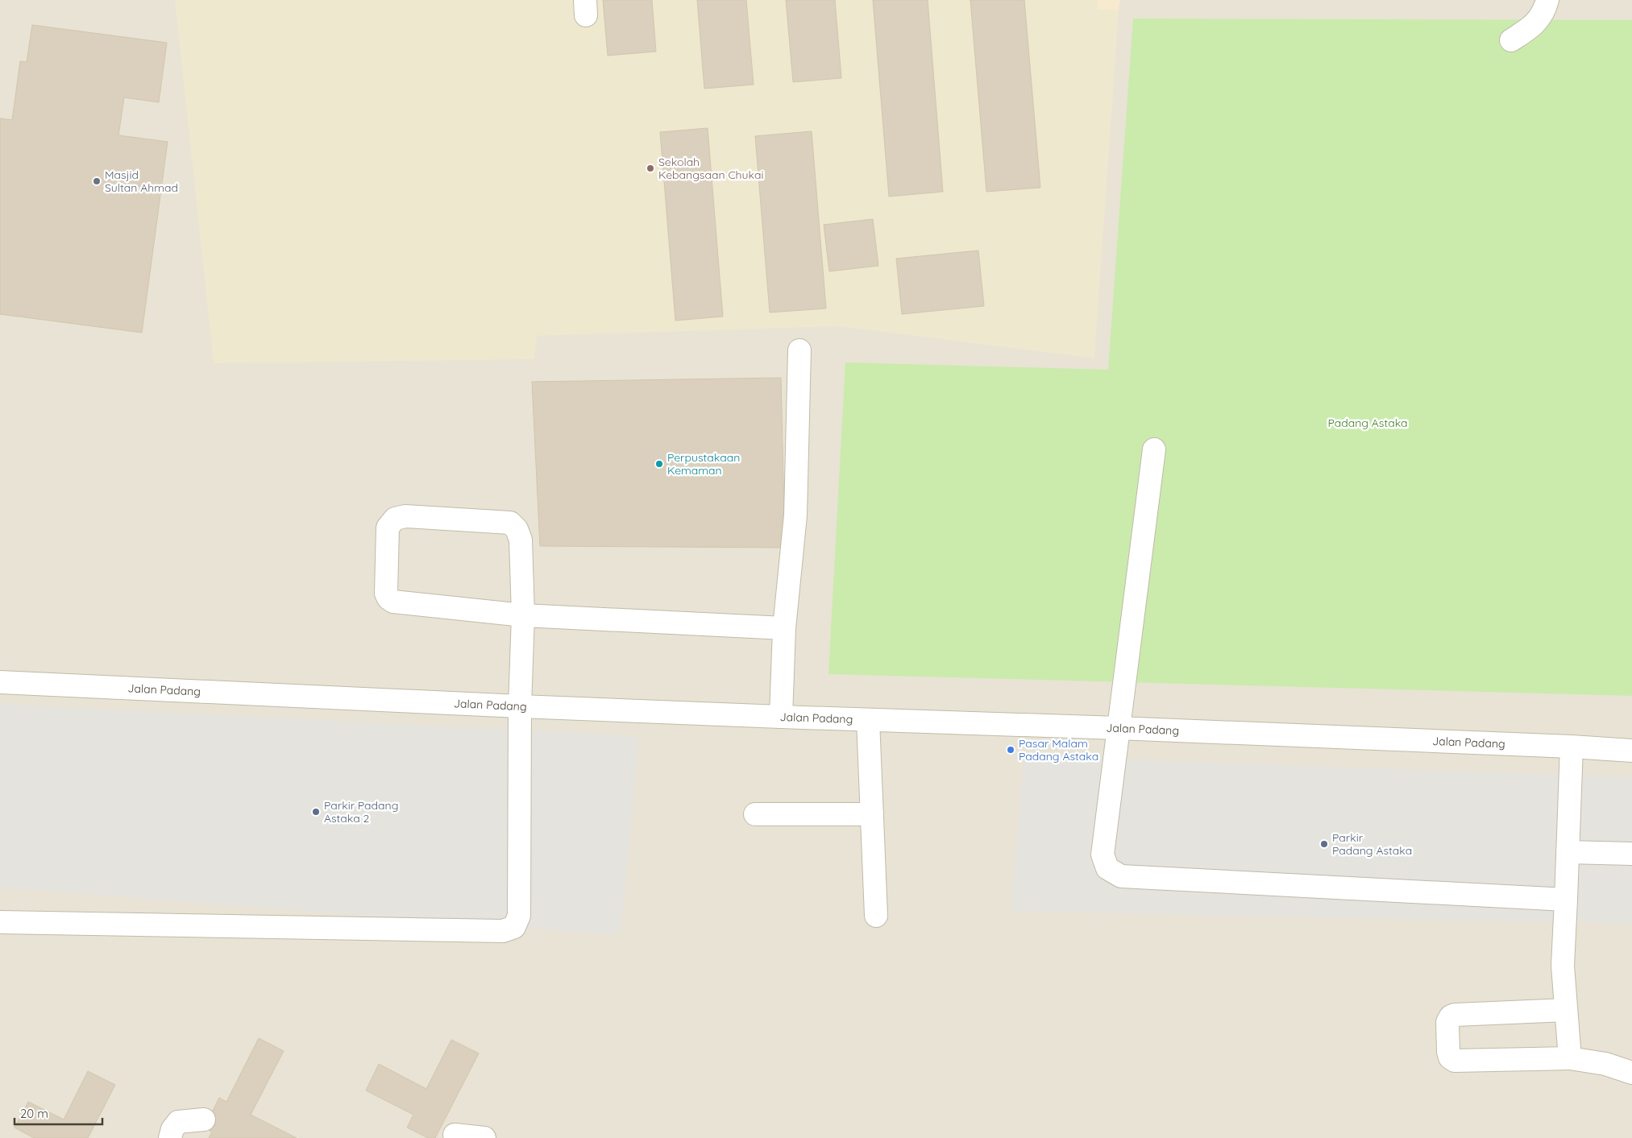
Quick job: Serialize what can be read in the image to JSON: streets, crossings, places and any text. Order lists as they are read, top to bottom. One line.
{"streets":{"street":["Jalan Padang"]},"parks":["Padang Astaka"],"places":["Sekolah Kebangsaan Chukai","Masjid Sultan Ahmad","Perpustakaan Kemaman","Pasar Malam Padang Astaka","Parkir Padang Astaka 2","Parkir Padang Astaka"],"scale_bar":"20 m"}
